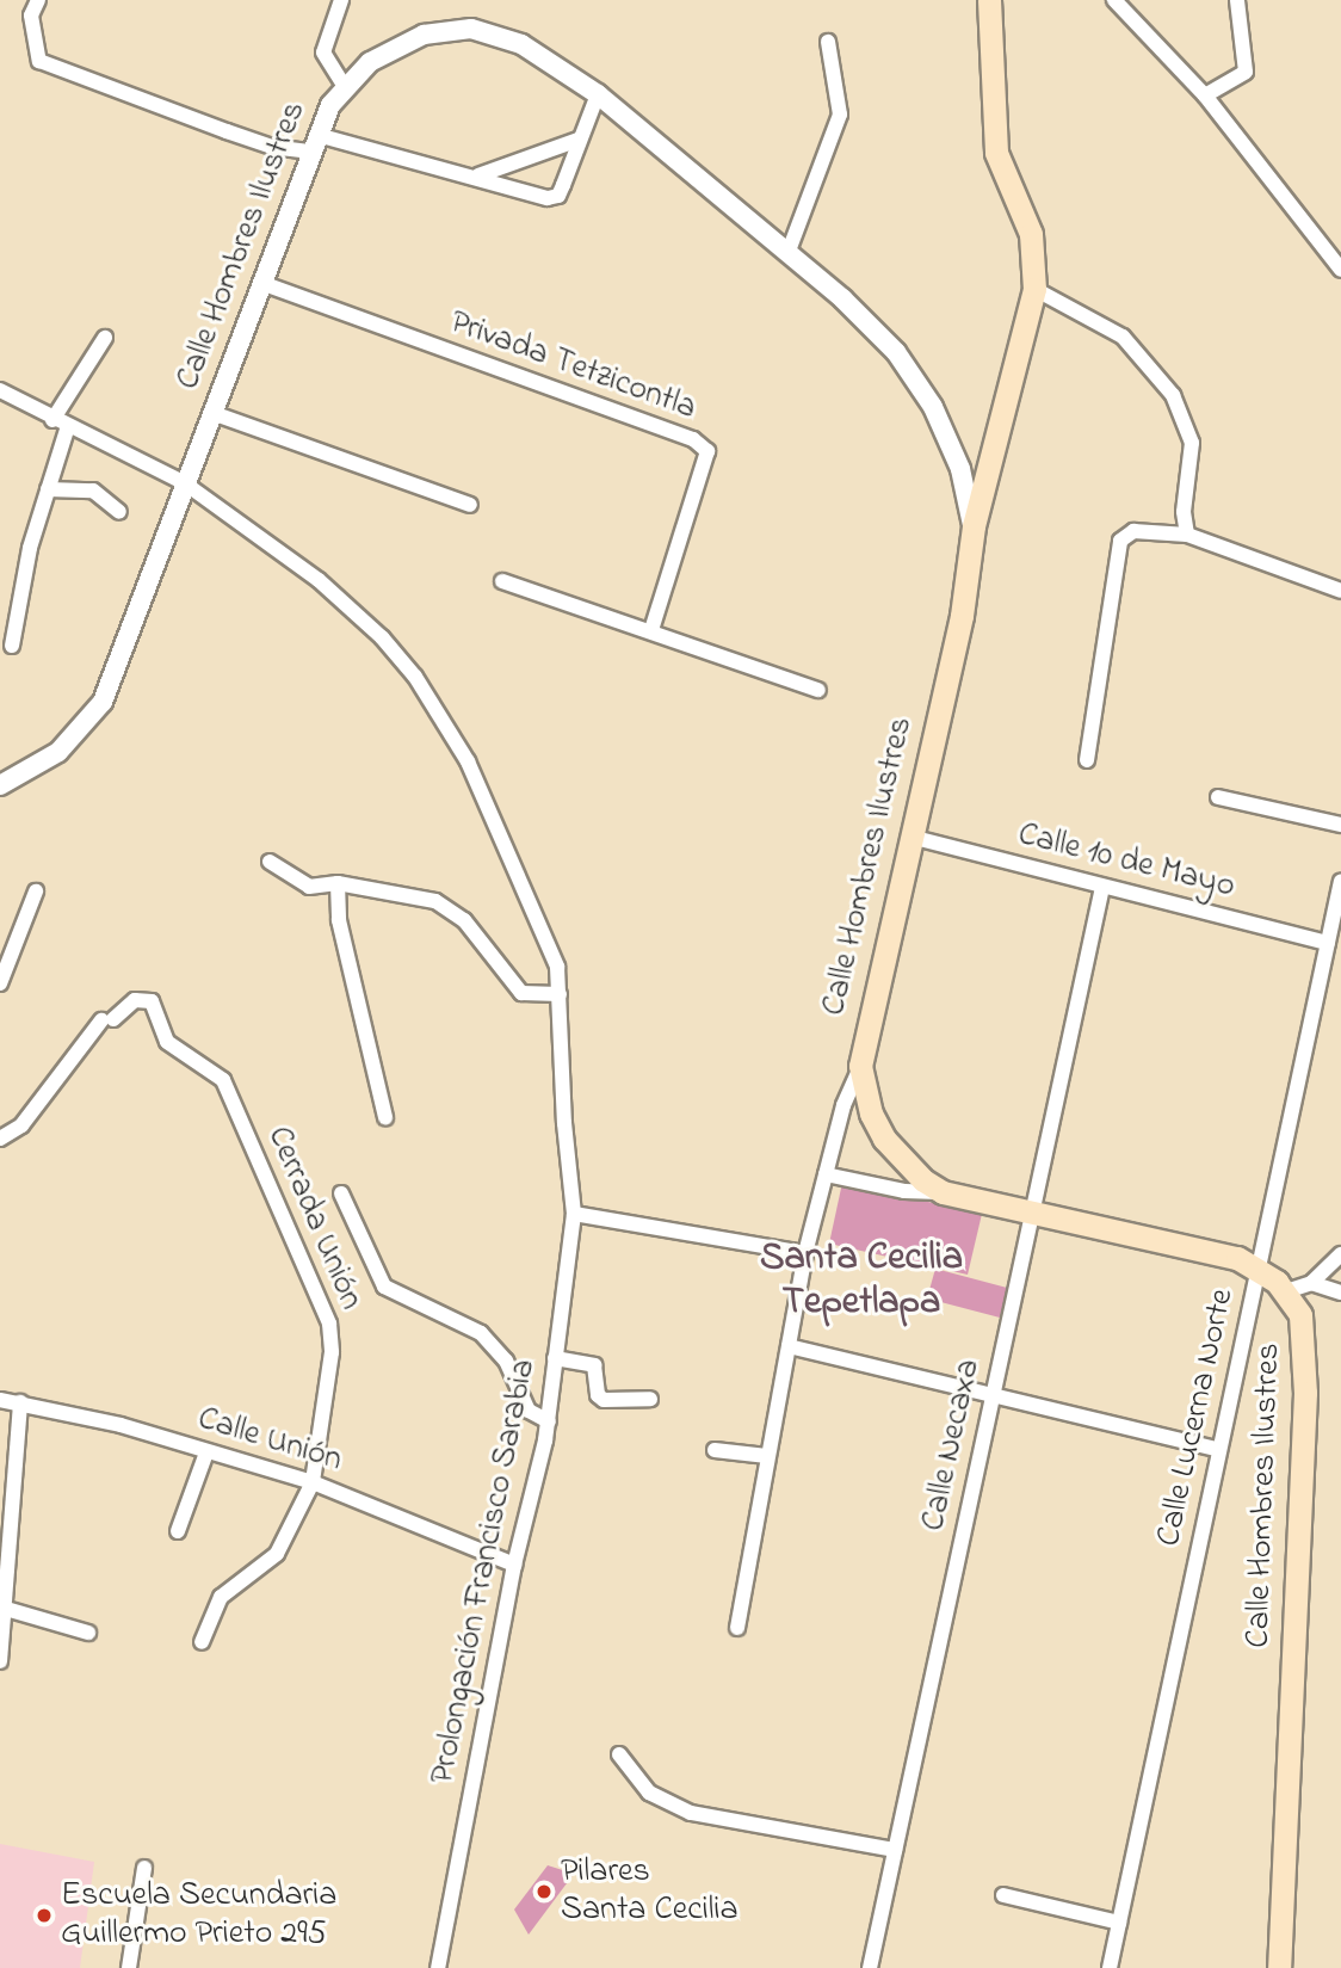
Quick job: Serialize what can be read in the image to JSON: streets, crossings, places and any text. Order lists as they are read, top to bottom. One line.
{"streets":{"main road":["Calle Hombres Ilustres"],"street":["Privada Tetzicontla","Calle 10 de Mayo","Cerrada Unión","Calle Lucerna Norte","Calle Unión","Calle Necaxa","Prolongación Francisco Sarabia"]},"crossings":[["Calle Hombres Ilustres","Privada Tetzicontla"],["Calle Hombres Ilustres","Calle 10 de Mayo"],["Calle Hombres Ilustres","Calle Lucerna Norte"],["Calle Hombres Ilustres","Calle Necaxa"],["Calle Hombres Ilustres","Prolongación Francisco Sarabia"],["Calle 10 de Mayo","Calle Lucerna Norte"],["Calle 10 de Mayo","Calle Necaxa"],["Cerrada Unión","Calle Unión"],["Calle Unión","Prolongación Francisco Sarabia"]],"districts":["Santa Cecilia Tepetlapa"],"places":["Pilares Santa Cecilia","Escuela Secundaria Guillermo Prieto 295"]}
